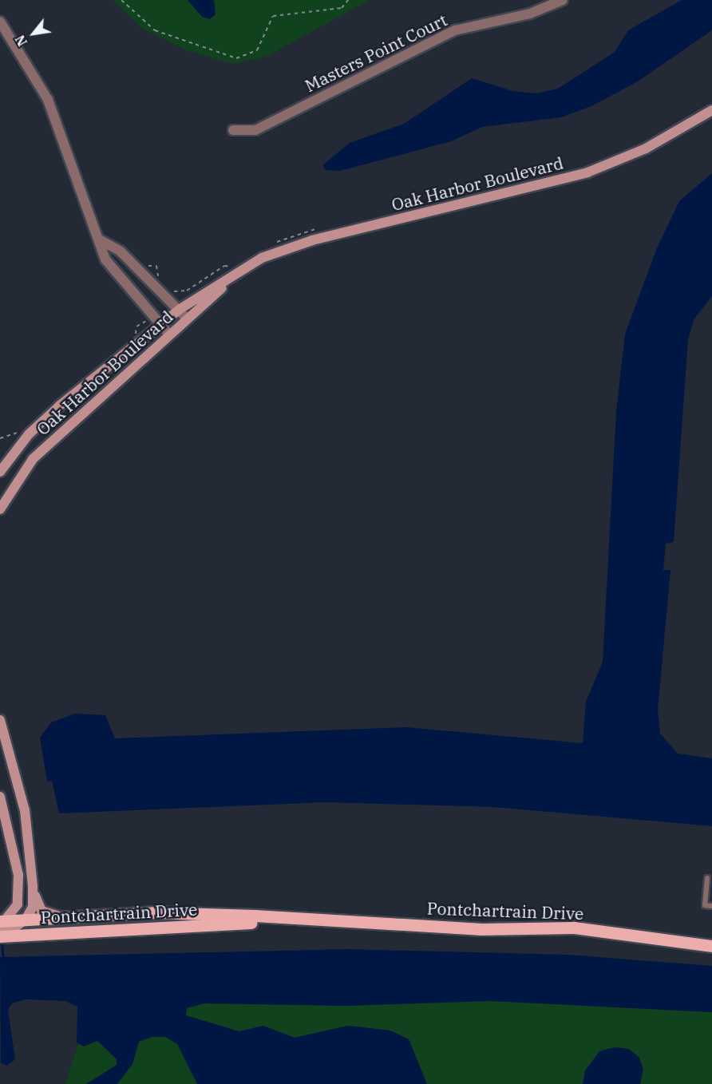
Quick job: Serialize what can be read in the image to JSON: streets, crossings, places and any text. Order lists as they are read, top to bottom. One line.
{"streets":{"main road":["Pontchartrain Drive"],"street":["Masters Point Court","Oak Harbor Boulevard"]},"north":"bottom left"}
